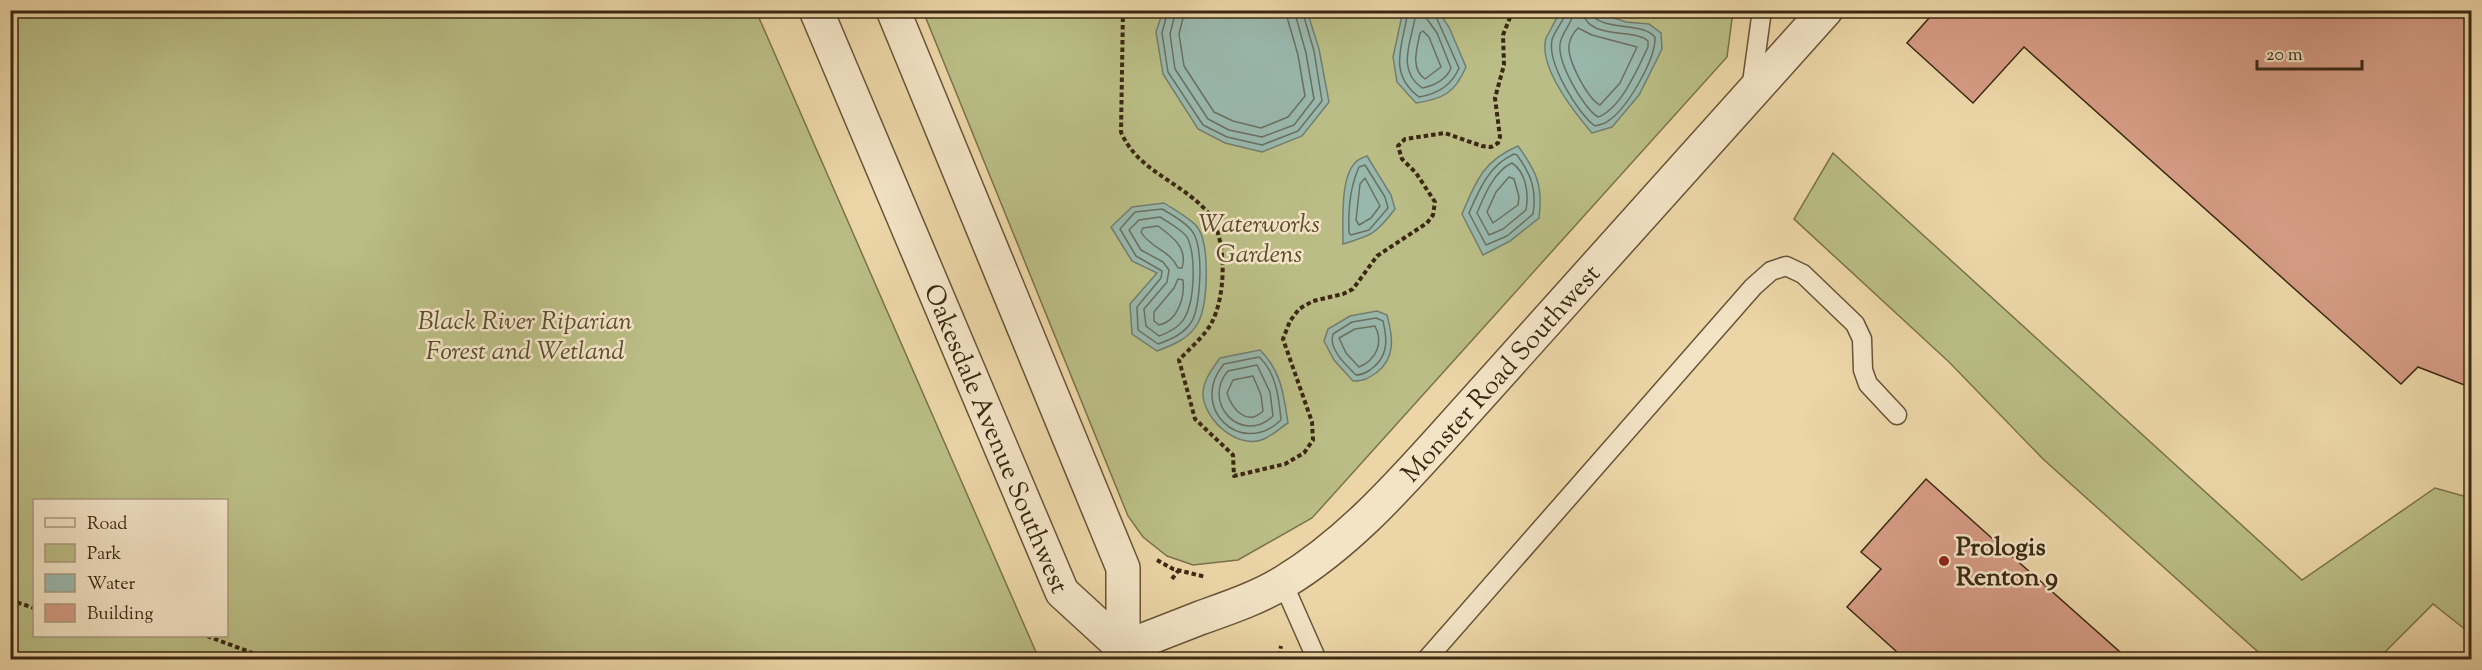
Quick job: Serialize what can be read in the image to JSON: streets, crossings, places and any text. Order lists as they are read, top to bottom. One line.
{"streets":{"street":["Monster Road Southwest","Oakesdale Avenue Southwest"]},"crossings":[["Monster Road Southwest","Oakesdale Avenue Southwest"]],"parks":["Waterworks Gardens","Black River Riparian Forest and Wetland"],"places":["Prologis Renton 9"],"legend":["Road","Park","Water","Building"],"scale_bar":"20 m"}
